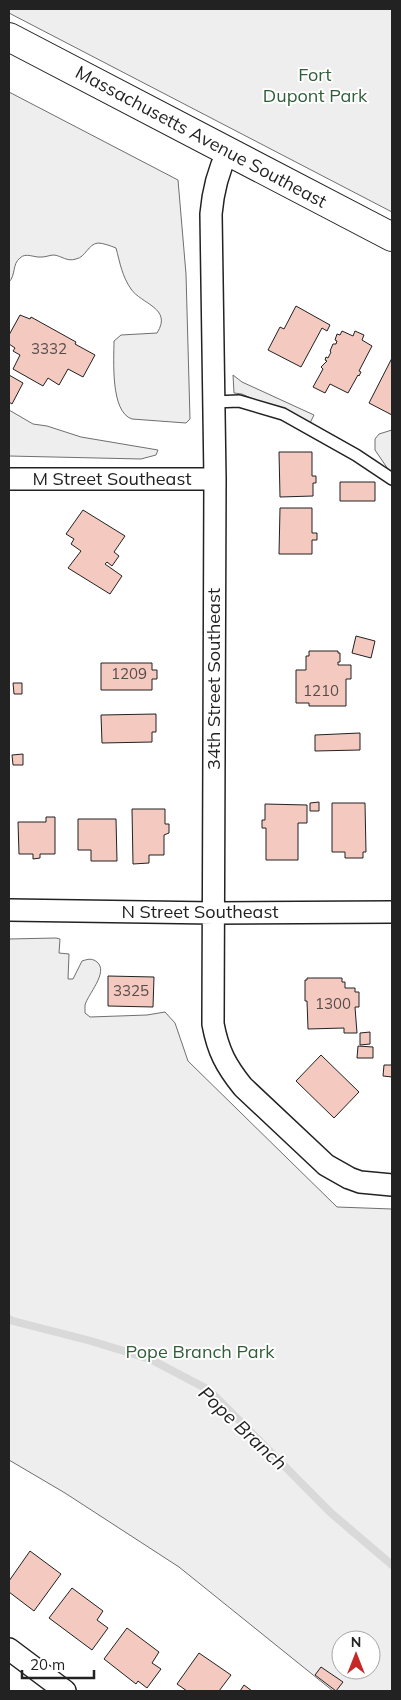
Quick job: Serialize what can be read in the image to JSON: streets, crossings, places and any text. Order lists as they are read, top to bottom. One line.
{"streets":{"street":["Massachusetts Avenue Southeast","M Street Southeast","34th Street Southeast","N Street Southeast"]},"crossings":[["Massachusetts Avenue Southeast","34th Street Southeast"],["M Street Southeast","34th Street Southeast"],["34th Street Southeast","N Street Southeast"]],"water":["Pope Branch"],"parks":["Fort Dupont Park","Pope Branch Park"],"house_numbers":["3332","1209","1210","3325","1300"],"scale_bar":"20 m","north":"top"}
